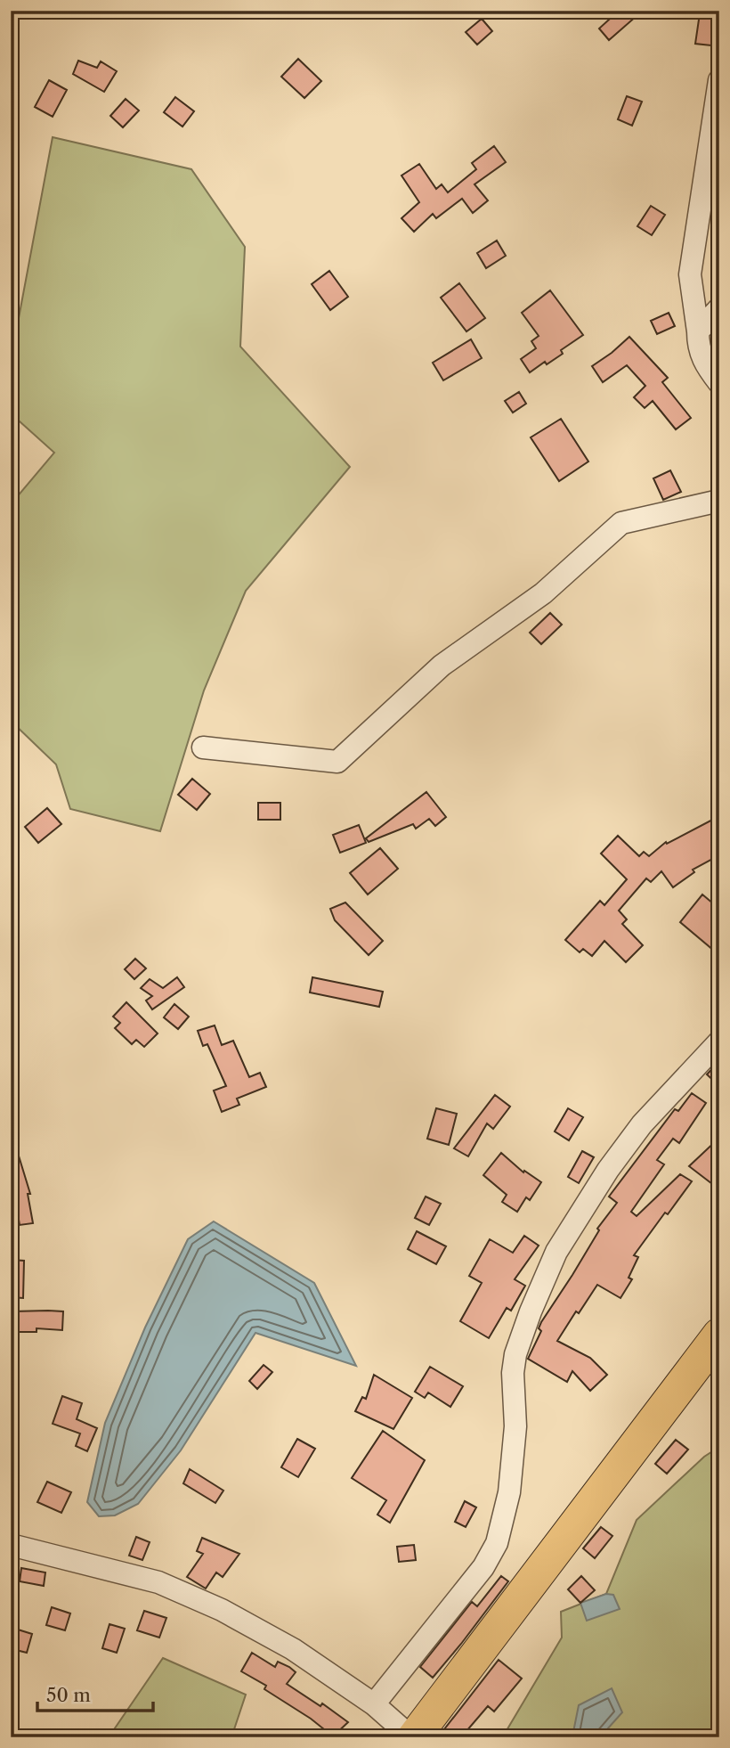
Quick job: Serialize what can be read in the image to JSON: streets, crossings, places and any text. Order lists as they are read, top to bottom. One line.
{"scale_bar":"50 m"}
